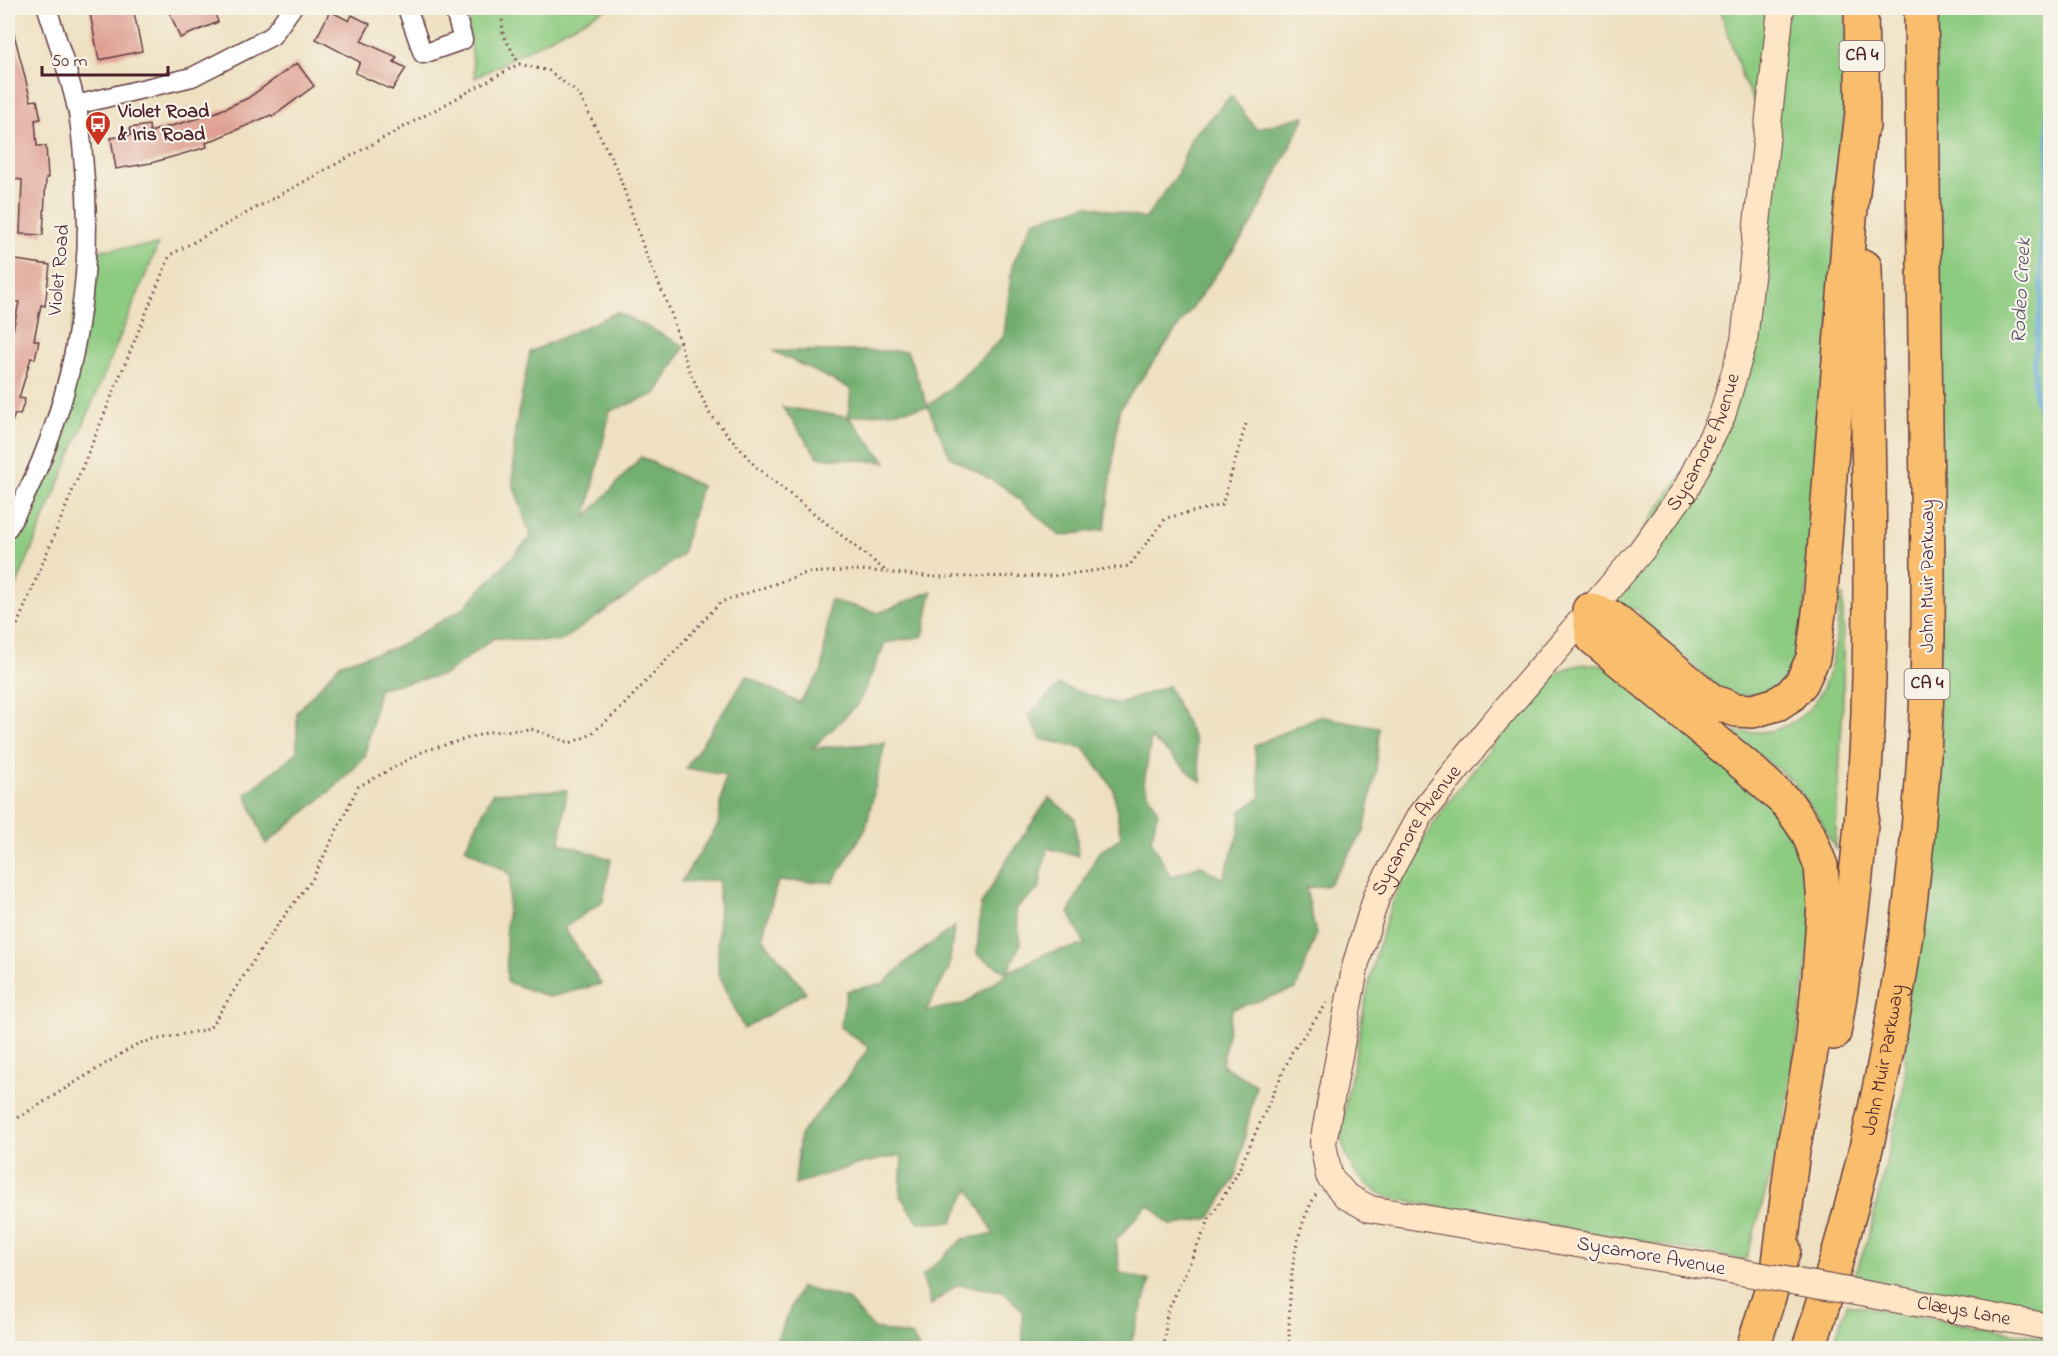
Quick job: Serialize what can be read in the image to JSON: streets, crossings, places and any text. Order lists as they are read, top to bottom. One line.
{"streets":{"highway":["CA 4","John Muir Parkway"],"main road":["Sycamore Avenue","Clæys Lane"],"street":["Violet Road"]},"crossings":[["Sycamore Avenue","Clæys Lane"]],"water":["Rodeo Creek"],"places":{"bus stop":["Violet Road & Iris Road"]},"scale_bar":"50 m"}
